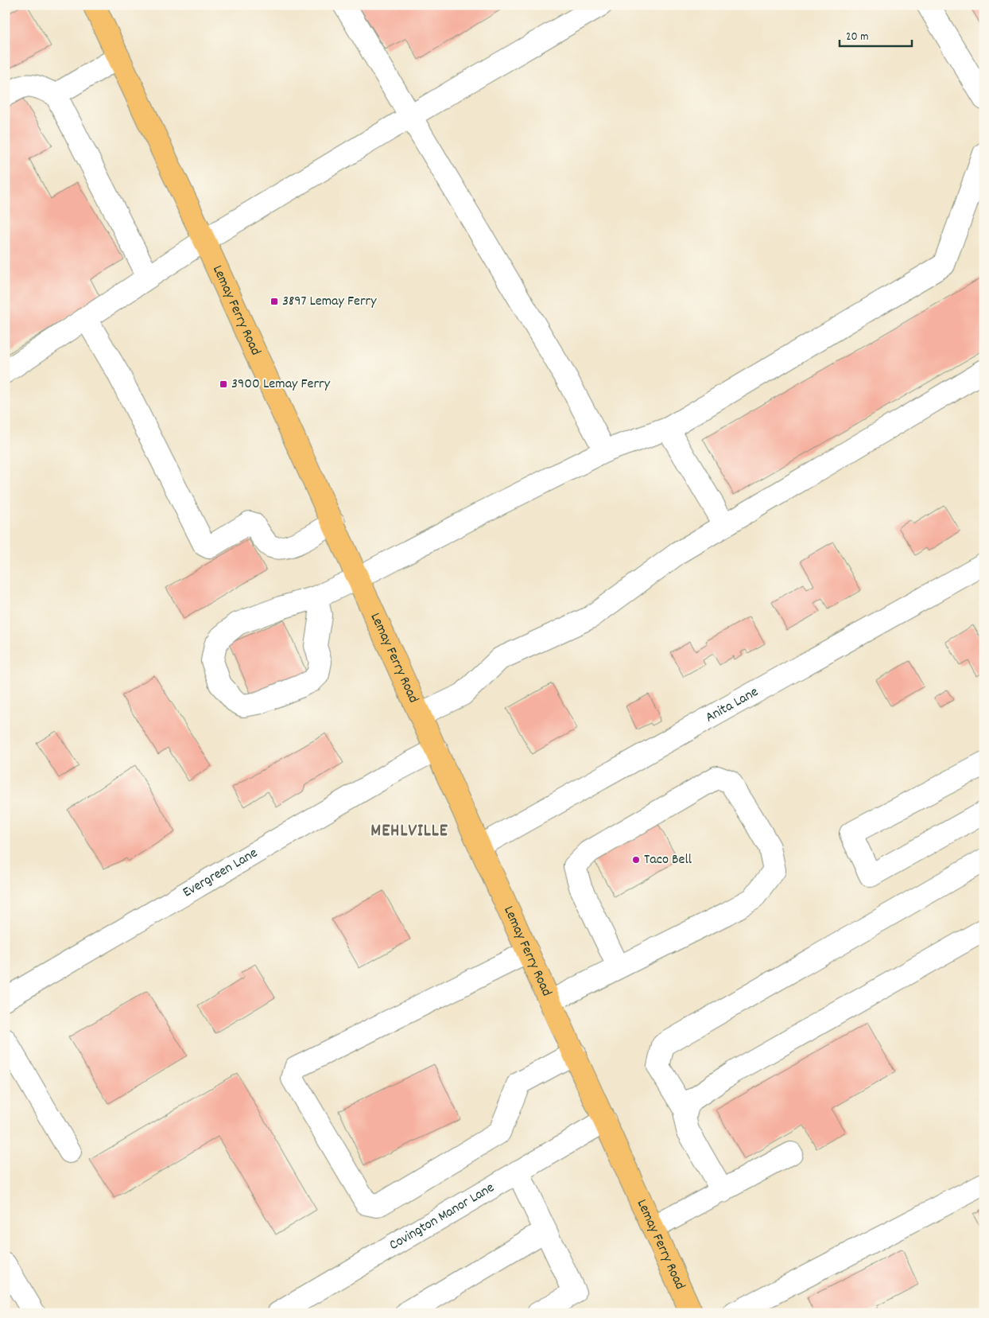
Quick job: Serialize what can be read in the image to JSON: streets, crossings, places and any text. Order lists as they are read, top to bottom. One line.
{"streets":{"main road":["Lemay Ferry Road"],"street":["Anita Lane","Evergreen Lane","Covington Manor Lane"]},"crossings":[["Lemay Ferry Road","Anita Lane"],["Lemay Ferry Road","Evergreen Lane"],["Lemay Ferry Road","Covington Manor Lane"]],"districts":["MEHLVILLE"],"places":{"transit":["3897 Lemay Ferry","3900 Lemay Ferry"],"other":["Taco Bell"]},"scale_bar":"20 m"}
